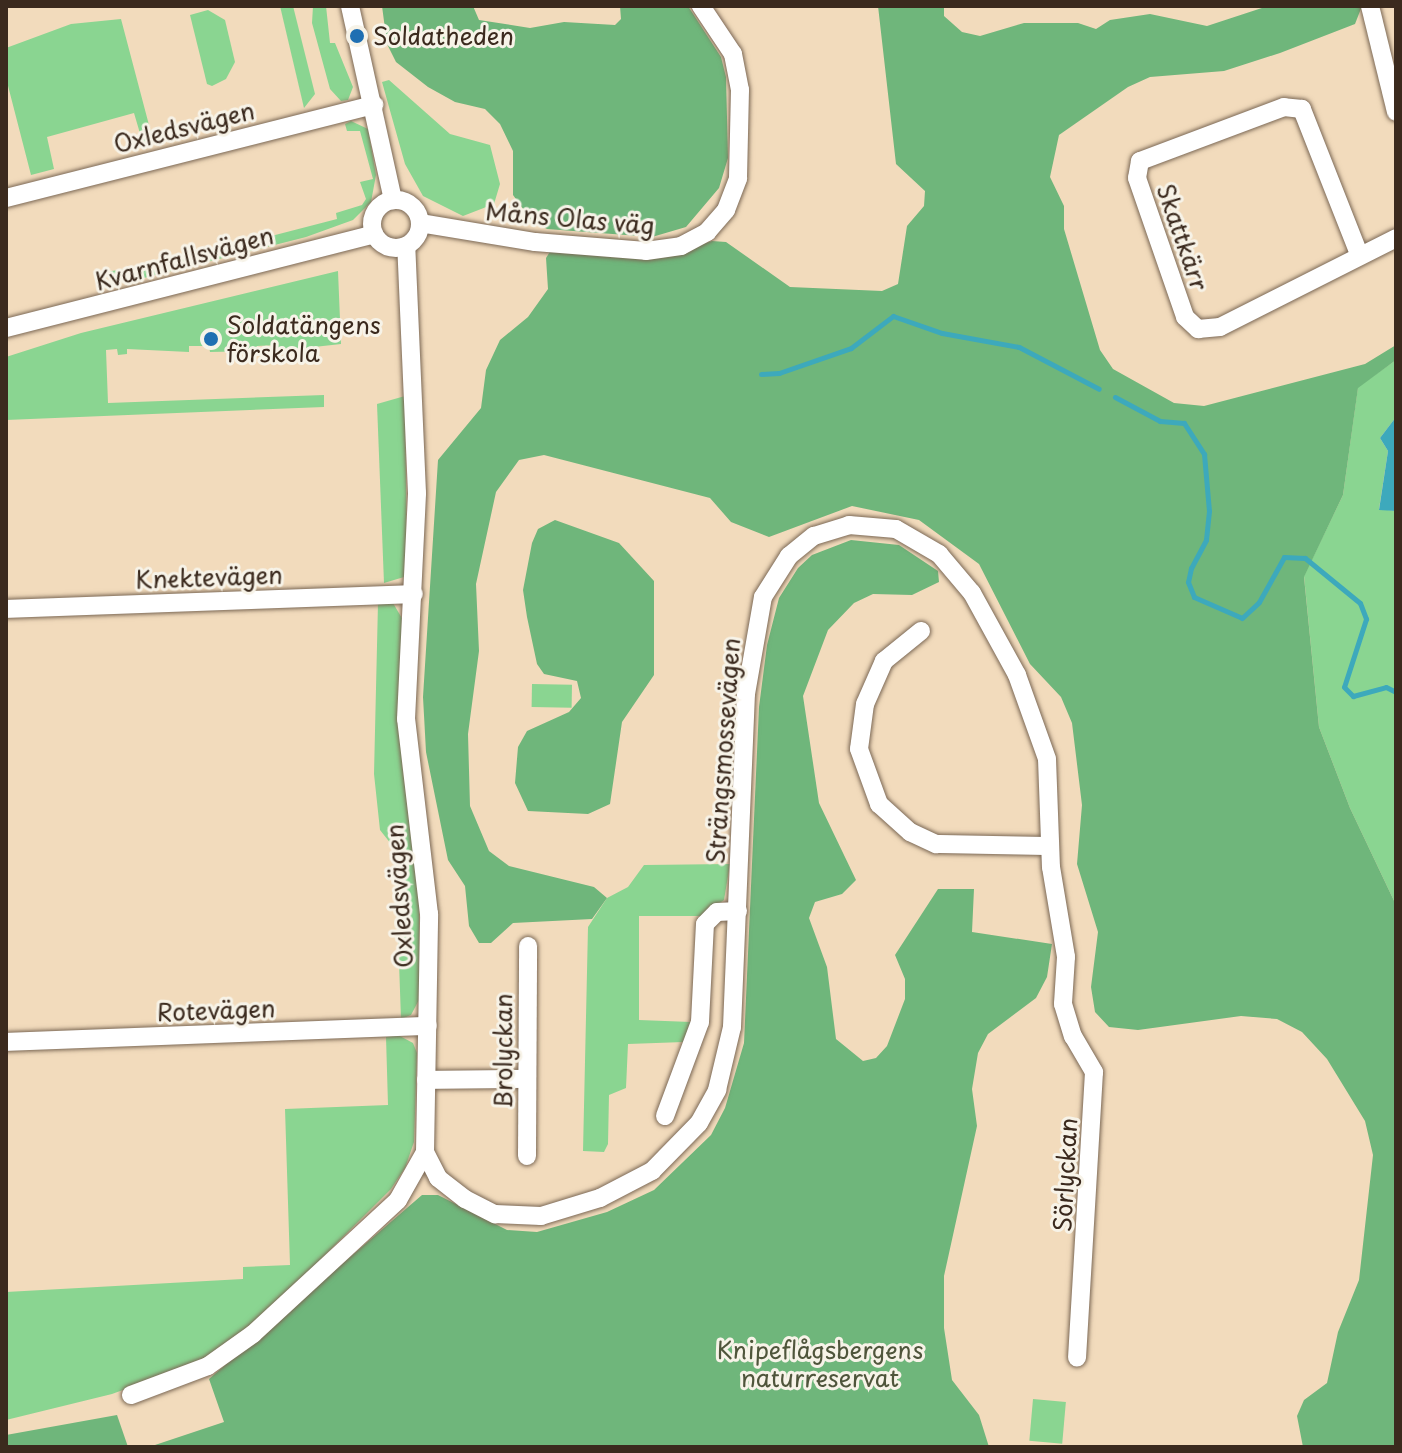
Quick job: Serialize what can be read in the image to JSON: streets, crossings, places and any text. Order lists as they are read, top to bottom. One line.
{"streets":{"street":["Oxledsvägen","Måns Olas väg","Skattkärr","Kvarnfallsvägen","Knektevägen","Strängsmossevägen","Rotevägen","Brolyckan","Sörlyckan"]},"crossings":[["Oxledsvägen","Måns Olas väg"],["Oxledsvägen","Kvarnfallsvägen"],["Oxledsvägen","Knektevägen"],["Oxledsvägen","Strängsmossevägen"],["Oxledsvägen","Rotevägen"],["Måns Olas väg","Kvarnfallsvägen"],["Strängsmossevägen","Sörlyckan"]],"parks":["Knipeflågsbergens naturreservat"],"places":["Soldatheden","Soldatängens förskola"]}
